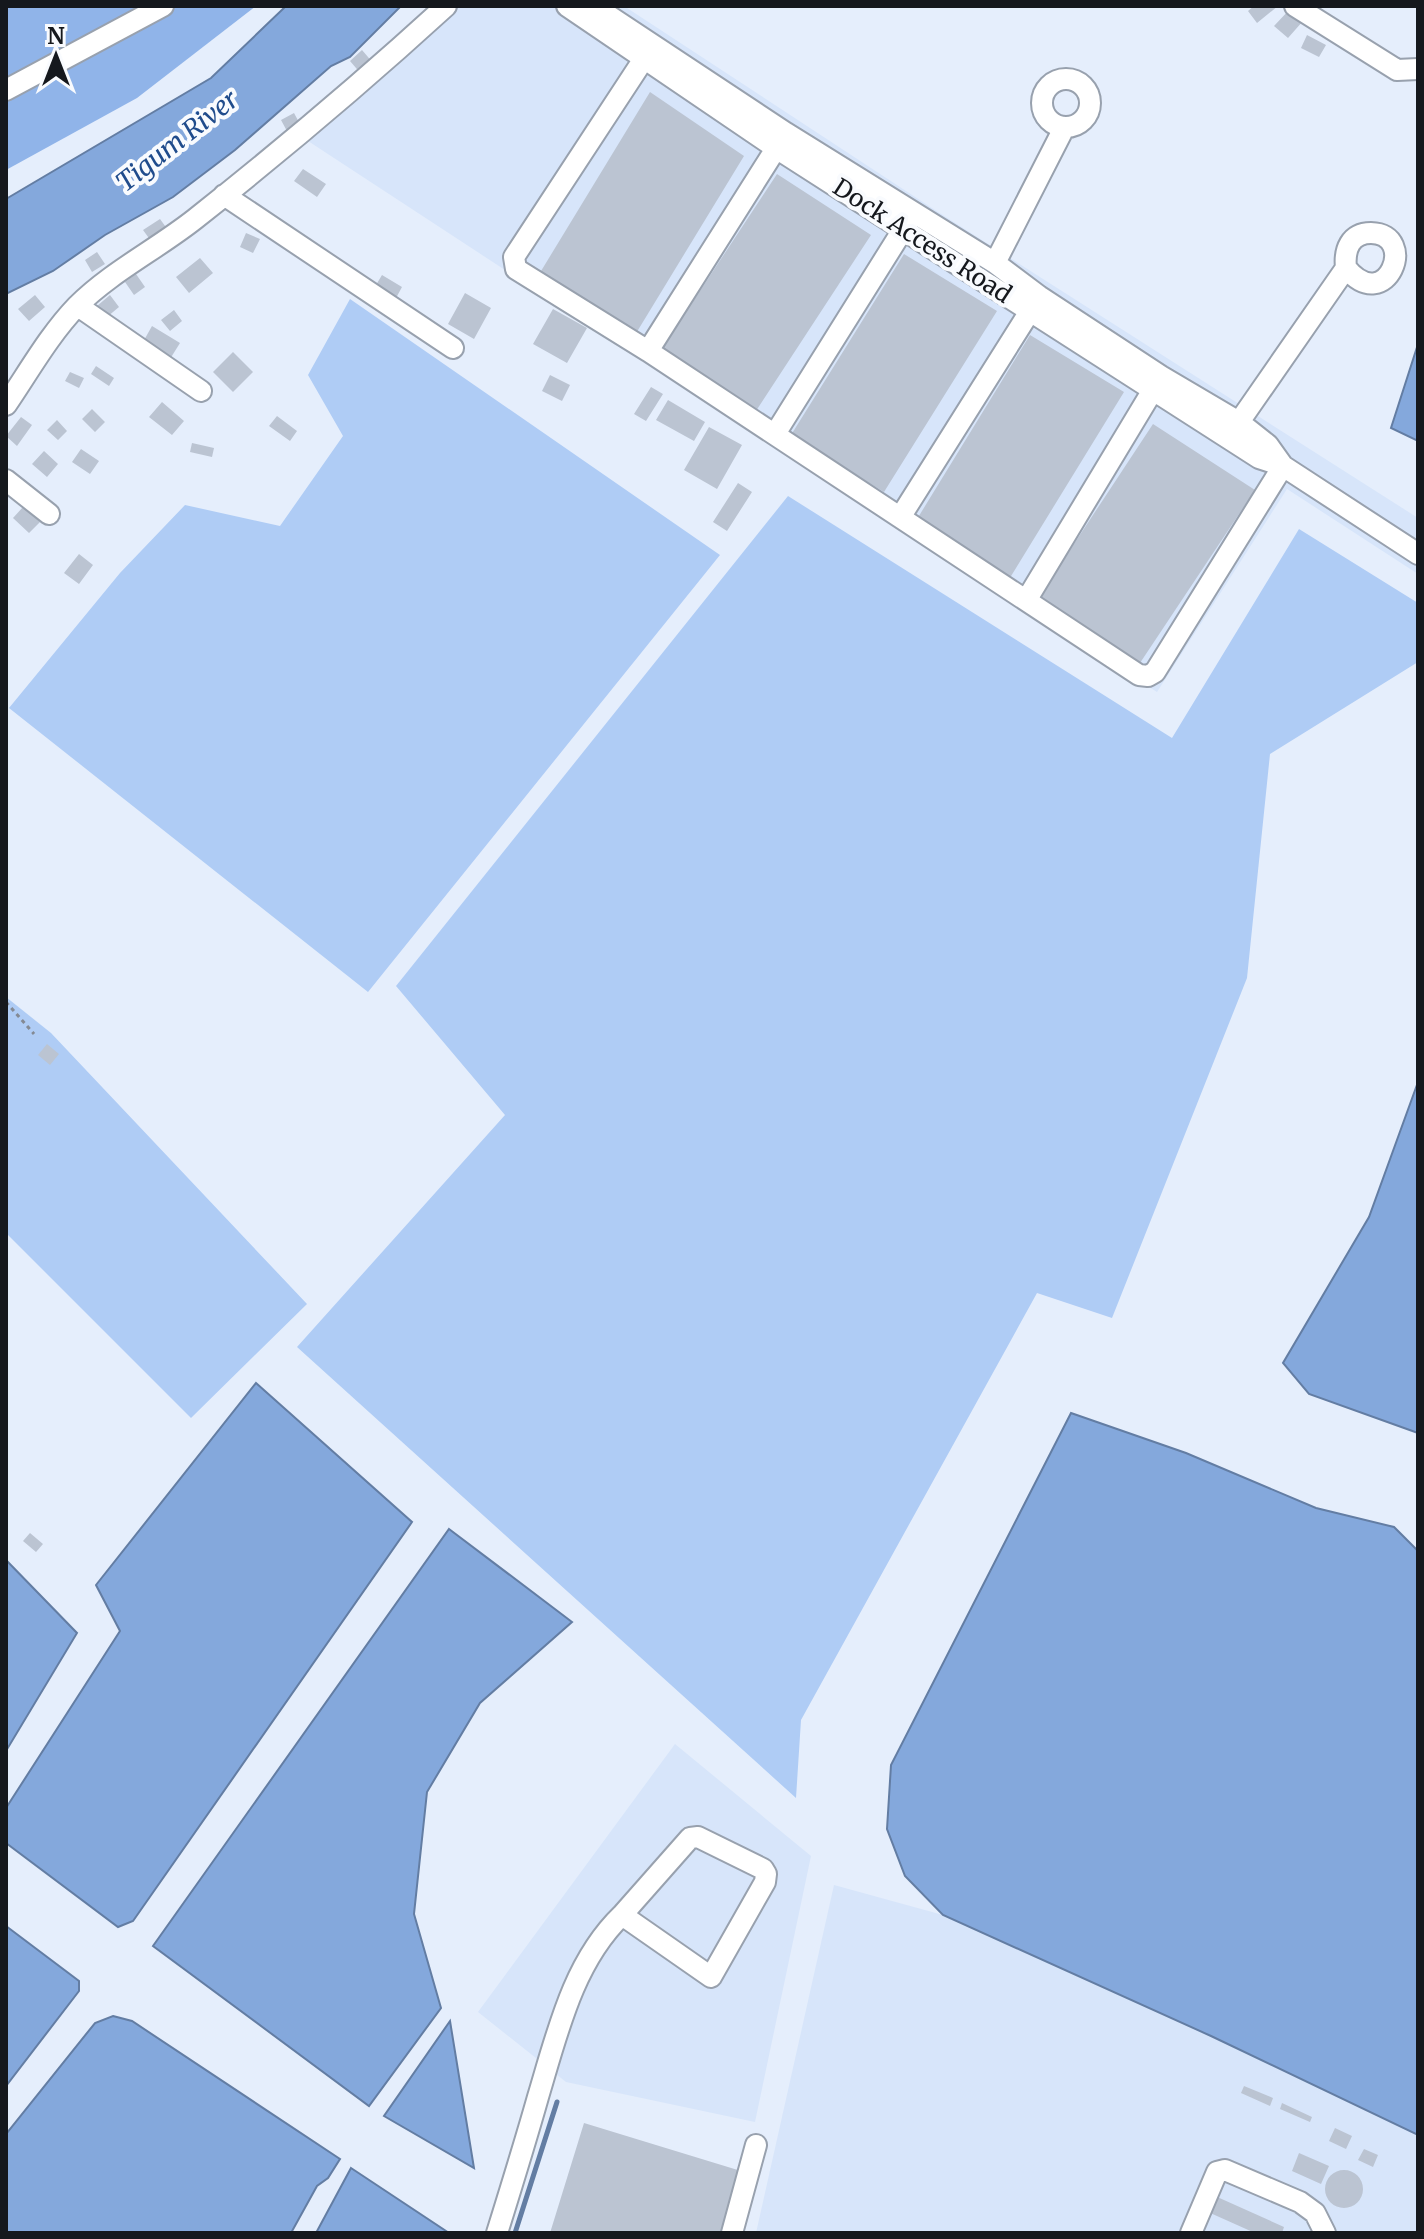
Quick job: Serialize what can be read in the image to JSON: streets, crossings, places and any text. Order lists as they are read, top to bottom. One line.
{"streets":{"street":["Dock Access Road"]},"water":["Tigum River"],"north":"top"}
